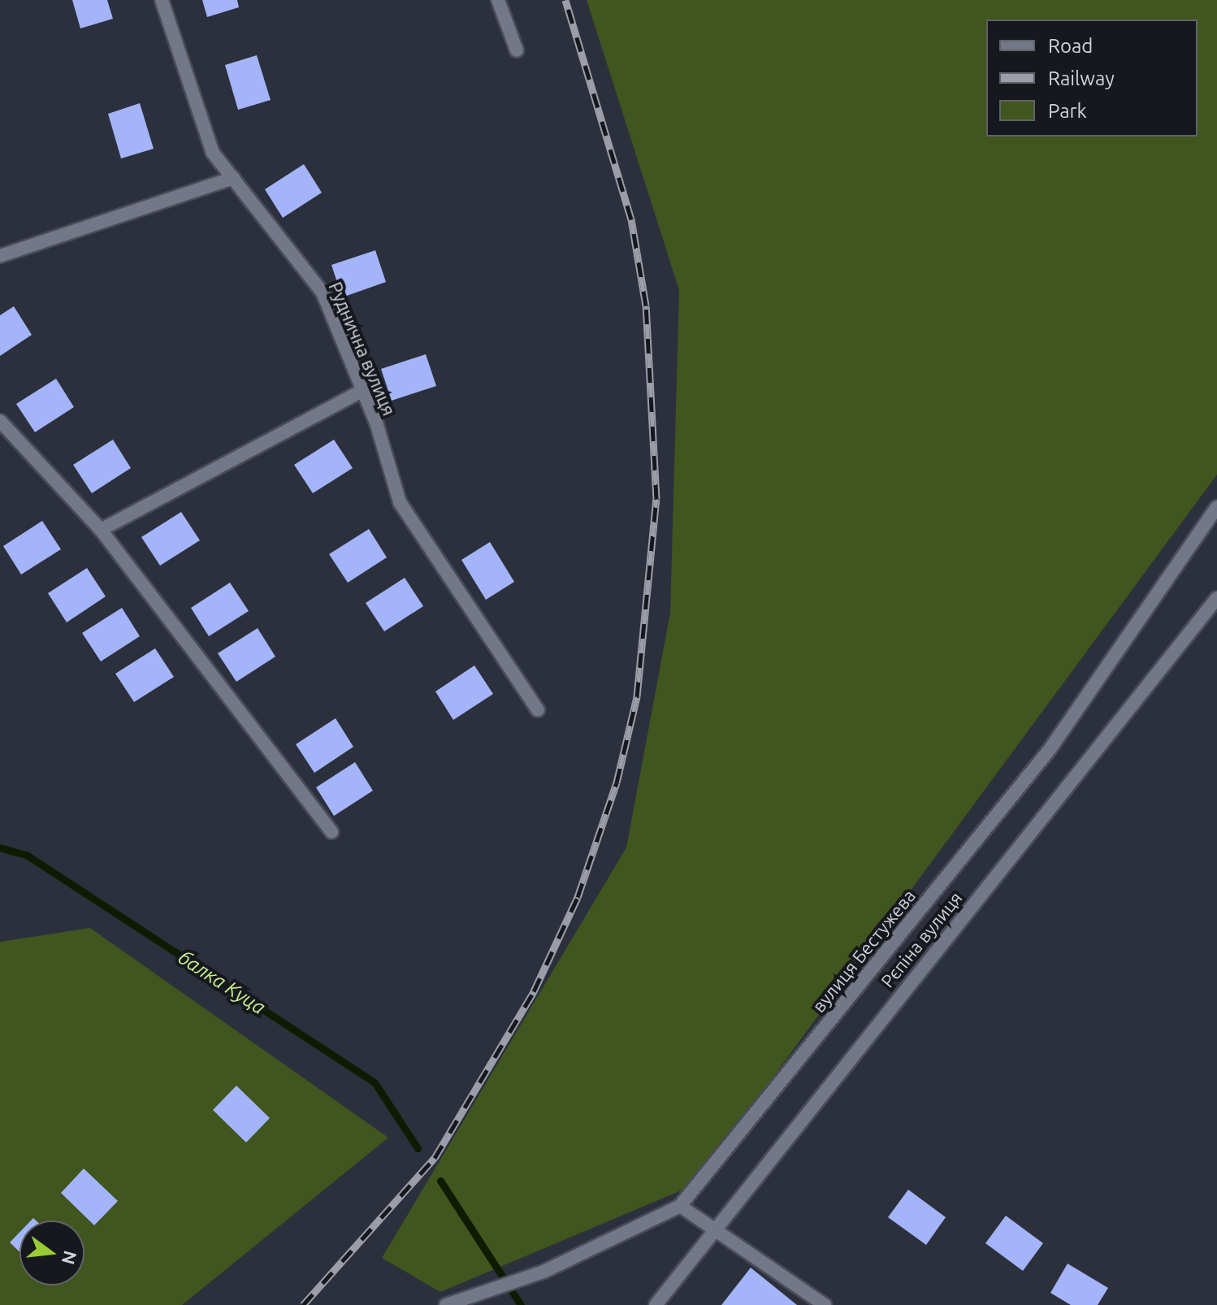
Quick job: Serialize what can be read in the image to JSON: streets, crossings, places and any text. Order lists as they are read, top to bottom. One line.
{"streets":{"street":["Руднична вулиця","Рєпіна вулиця","вулиця Бестужева"]},"water":["балка Куца"],"legend":["Road","Railway","Park"],"north":"right"}
